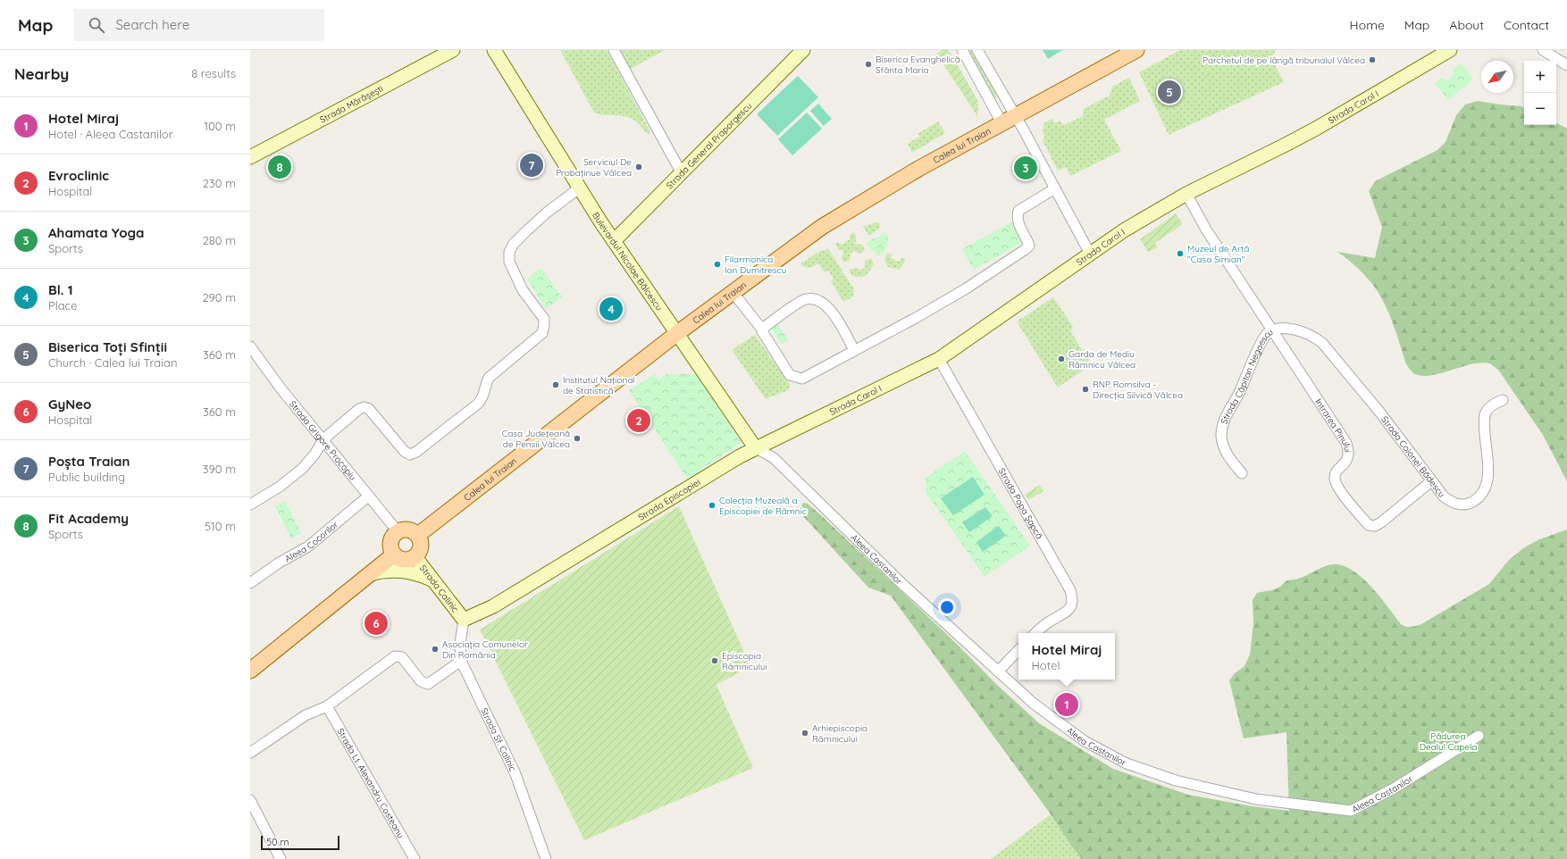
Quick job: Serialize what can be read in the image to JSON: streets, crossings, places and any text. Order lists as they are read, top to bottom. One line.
{"streets":{"main road":["Calea lui Traian"],"street":["Strada Mărășești","Strada Carol I","Strada General Praporgescu","Bulevardul Nicolae Bălcescu","Strada Căpitan Negoescu","Intrarea Pinului","Strada Grigore Procopiu","Strada Colonel Bădescu","Strada Episcopiei","Strada Popa Șapcă","Aleea Cocorilor","Aleea Castanilor","Strada Calinic","Strada Sf. Calinic","Strada Lt. Alexandru Costeanu"]},"crossings":[["Strada Carol I","Strada Căpitan Negoescu"],["Strada Carol I","Strada Episcopiei"],["Strada Carol I","Strada Popa Șapcă"],["Strada Carol I","Aleea Castanilor"],["Calea lui Traian","Bulevardul Nicolae Bălcescu"],["Calea lui Traian","Strada Grigore Procopiu"],["Calea lui Traian","Strada Calinic"],["Strada General Praporgescu","Bulevardul Nicolae Bălcescu"],["Strada Căpitan Negoescu","Intrarea Pinului"],["Strada Căpitan Negoescu","Strada Colonel Bădescu"],["Intrarea Pinului","Strada Colonel Bădescu"],["Strada Grigore Procopiu","Aleea Cocorilor"],["Strada Grigore Procopiu","Strada Calinic"],["Strada Episcopiei","Aleea Castanilor"],["Strada Episcopiei","Strada Calinic"],["Strada Episcopiei","Strada Sf. Calinic"],["Strada Calinic","Strada Sf. Calinic"]],"parks":["Pădurea Dealul Capela"],"places":["Parchetul de pe lângă tribunalul Vâlcea","Biserica Evanghelică Sfânta Maria","Serviciul De Probaținue Vâlcea","Muzeul de Artă \"Casa Simian\"","Filarmonica Ion Dumitrescu","Garda de Mediu Râmnicu Vâlcea","Institutul Național de Statistică","RNP Romsilva - Direcția Silvică Vâlcea","Casa Județeană de Pensii Vâlcea","Colecția Muzeală a Episcopiei de Râmnic","Asociația Comunelor Din România","Episcopia Râmnicului","Arhiepiscopia Râmnicului"],"scale_bar":"50 m","north":"bottom left","page":{"header":"Map","search":"Search here","nav":["Home","Map","About","Contact"],"heading":["Nearby","8 results"],"map_buttons":["+","−"],"pins":["5","7","8","3","4","2","6","1"],"list":[{"mark":"1","name":"Hotel Miraj","note":"Hotel · Aleea Castanilor","value":"100 m"},{"mark":"2","name":"Evroclinic","note":"Hospital","value":"230 m"},{"mark":"3","name":"Ahamata Yoga","note":"Sports","value":"280 m"},{"mark":"4","name":"Bl. 1","note":"Place","value":"290 m"},{"mark":"5","name":"Biserica Toți Sfinții","note":"Church · Calea lui Traian","value":"360 m"},{"mark":"6","name":"GyNeo","note":"Hospital","value":"360 m"},{"mark":"7","name":"Poșta Traian","note":"Public building","value":"390 m"},{"mark":"8","name":"Fit Academy","note":"Sports","value":"510 m"}],"popup":["Hotel Miraj","Hotel"],"scale":"50 m"}}
